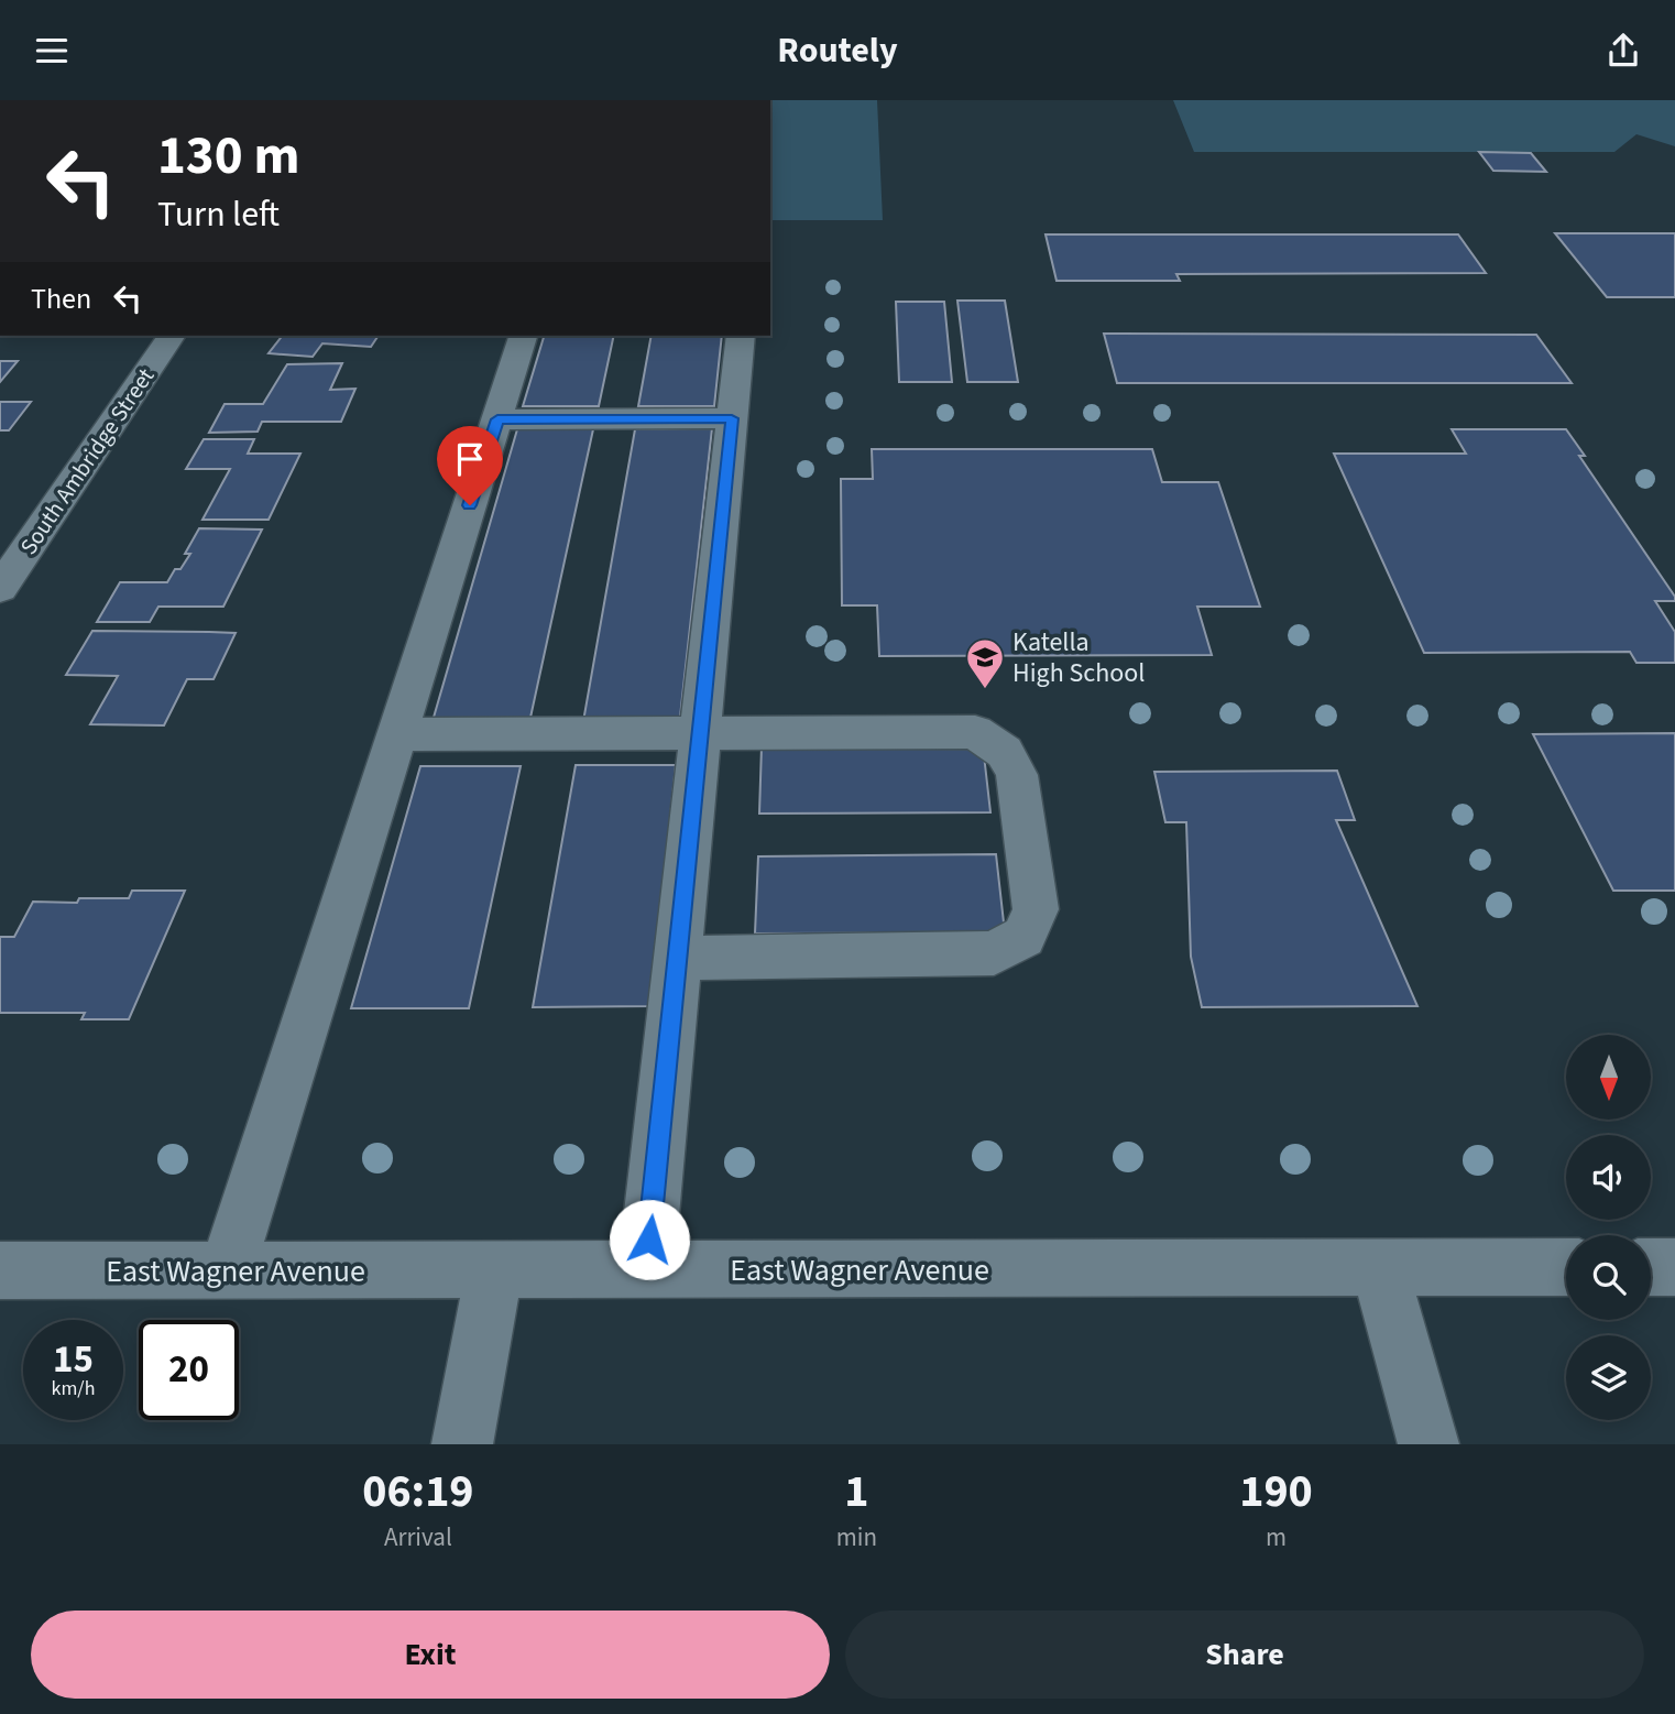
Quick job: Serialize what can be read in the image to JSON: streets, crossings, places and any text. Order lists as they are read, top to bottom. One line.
{"streets":{"street":["South Ambridge Street","East Wagner Avenue"]},"places":{"school or university":["Katella High School"]},"north":"bottom","page":{"header":"Routely","turn":["130 m","Turn left"],"then":"Then","speed":"15 km/h","limit":"20","eta":["06:19","Arrival","1","min","190","m"],"buttons":["Exit","Share"]}}
